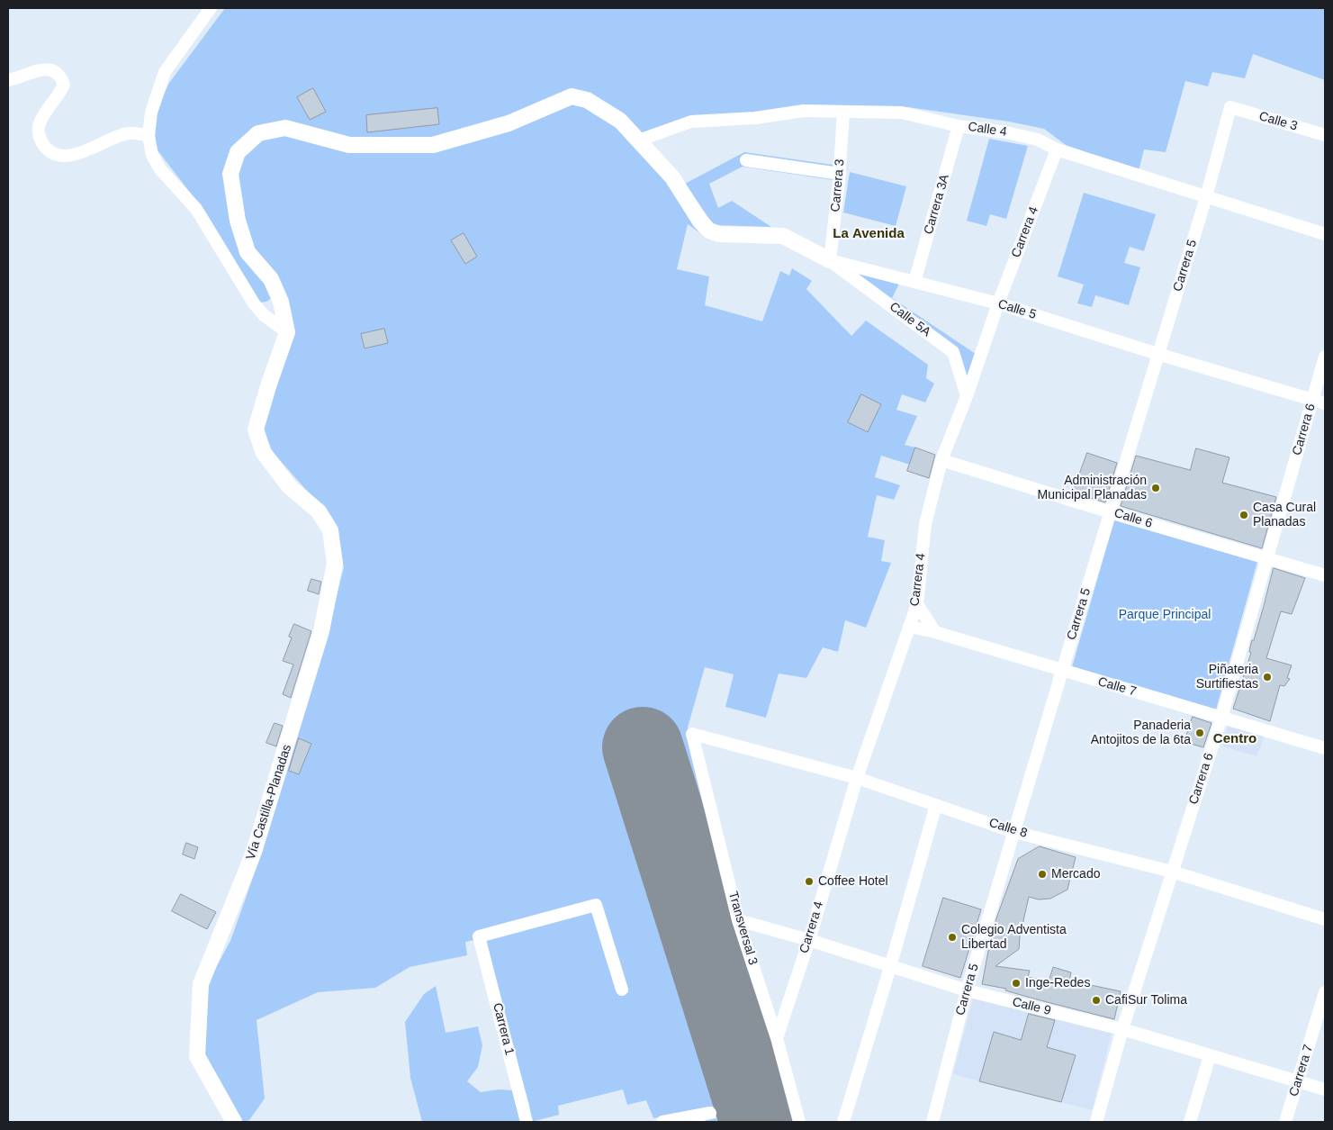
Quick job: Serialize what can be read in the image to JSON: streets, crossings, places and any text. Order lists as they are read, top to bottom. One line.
{"streets":{"main road":["Calle 5","Vía Castilla-Planadas"],"street":["Calle 3","Calle 4","Carrera 3","Carrera 3A","Carrera 4","Carrera 5","Calle 5A","Carrera 6","Calle 6","Calle 7","Calle 8","Transversal 3","Calle 9","Carrera 1","Carrera 7"]},"crossings":[["Calle 3","Carrera 5"],["Calle 4","Carrera 3"],["Calle 4","Carrera 3A"],["Calle 4","Carrera 4"],["Calle 4","Carrera 5"],["Calle 4","Calle 5"],["Carrera 3","Calle 5"],["Carrera 3","Calle 5A"],["Carrera 3A","Calle 5"],["Carrera 4","Calle 5"],["Carrera 4","Calle 5A"],["Carrera 4","Calle 6"],["Carrera 4","Calle 7"],["Carrera 4","Calle 8"],["Carrera 4","Transversal 3"],["Carrera 4","Calle 9"],["Carrera 5","Calle 5"],["Carrera 5","Calle 6"],["Carrera 5","Calle 7"],["Carrera 5","Calle 8"],["Carrera 5","Calle 9"],["Calle 5","Calle 5A"],["Calle 5","Carrera 6"],["Carrera 6","Calle 6"],["Carrera 6","Calle 7"],["Carrera 6","Calle 8"],["Carrera 6","Calle 9"],["Calle 8","Transversal 3"],["Transversal 3","Calle 9"],["Calle 9","Carrera 7"]],"districts":["La Avenida","Centro"],"parks":["Parque Principal"],"places":["Administración Municipal Planadas","Casa Cural Planadas","Piñateria Surtifiestas","Panaderia Antojitos de la 6ta","Mercado","Coffee Hotel","Colegio Adventista Libertad","Inge-Redes","CafiSur Tolima"]}
